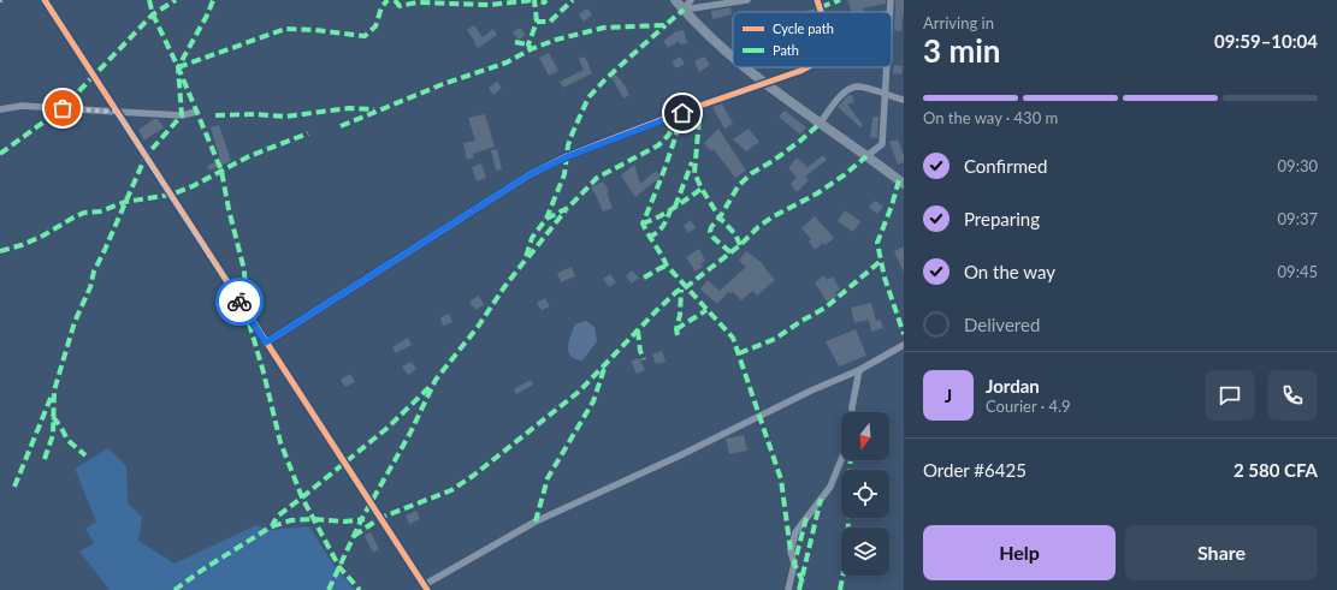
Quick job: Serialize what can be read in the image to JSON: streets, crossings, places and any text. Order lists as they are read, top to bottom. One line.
{"legend":["Cycle path","Path"],"north":"bottom","page":{"heading":["3 min","Arriving in","09:59–10:04"],"panel":["Jordan","Courier · 4.9","Order #6425","2 580 CFA"],"bar":"On the way · 430 m","list":[["Confirmed","09:30"],["Preparing","09:37"],["On the way","09:45"],"Delivered"],"round":"J","buttons":["Help","Share"]}}
